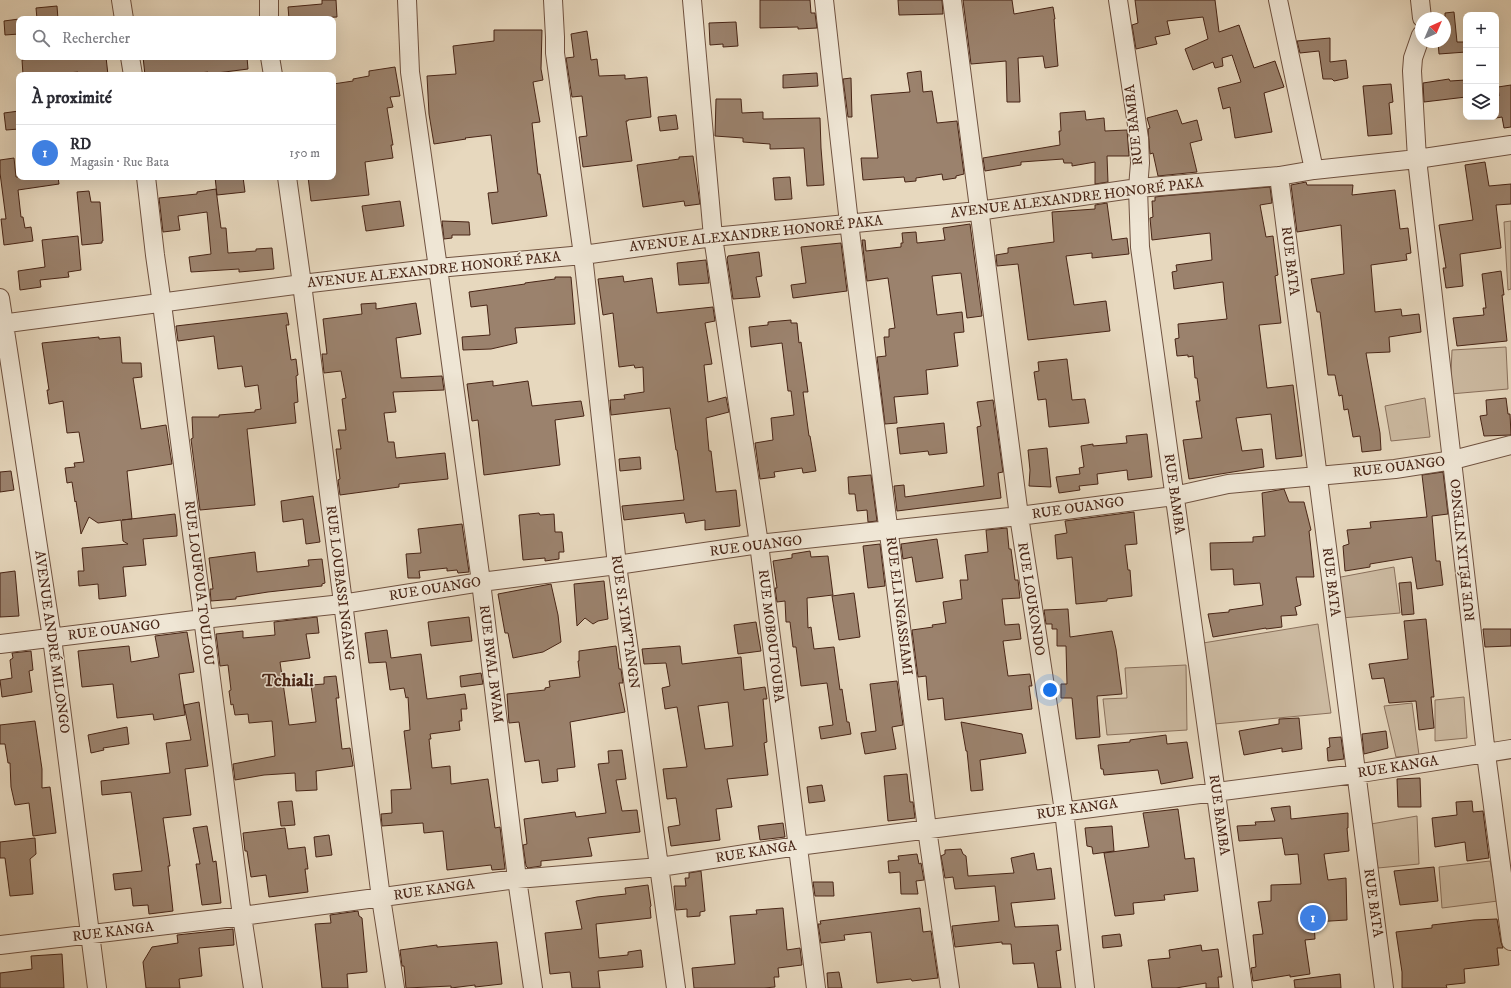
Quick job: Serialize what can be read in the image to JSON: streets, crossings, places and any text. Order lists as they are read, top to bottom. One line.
{"streets":{"street":["RUE BAMBA","AVENUE ALEXANDRE HONORÉ PAKA","RUE BATA","RUE OUANGO","RUE FÉLIX NTENGO","RUE LOUFOUA TOULOU","RUE LOUBASSI NGANG","RUE LOUKONDO","RUE ELI NGASSIAMI","RUE SI-YIM'TANGN","RUE MOBOUTOUBA","AVENUE ANDRÉ MILONGO","RUE BWAL BWAM","RUE KANGA"]},"crossings":[["RUE BAMBA","AVENUE ALEXANDRE HONORÉ PAKA"],["RUE BAMBA","RUE OUANGO"],["RUE BAMBA","RUE KANGA"],["AVENUE ALEXANDRE HONORÉ PAKA","RUE BATA"],["AVENUE ALEXANDRE HONORÉ PAKA","RUE FÉLIX NTENGO"],["AVENUE ALEXANDRE HONORÉ PAKA","RUE LOUFOUA TOULOU"],["AVENUE ALEXANDRE HONORÉ PAKA","RUE LOUBASSI NGANG"],["AVENUE ALEXANDRE HONORÉ PAKA","RUE LOUKONDO"],["AVENUE ALEXANDRE HONORÉ PAKA","RUE ELI NGASSIAMI"],["AVENUE ALEXANDRE HONORÉ PAKA","RUE SI-YIM'TANGN"],["AVENUE ALEXANDRE HONORÉ PAKA","RUE MOBOUTOUBA"],["AVENUE ALEXANDRE HONORÉ PAKA","AVENUE ANDRÉ MILONGO"],["AVENUE ALEXANDRE HONORÉ PAKA","RUE BWAL BWAM"],["RUE BATA","RUE OUANGO"],["RUE BATA","RUE KANGA"],["RUE OUANGO","RUE FÉLIX NTENGO"],["RUE OUANGO","RUE LOUFOUA TOULOU"],["RUE OUANGO","RUE LOUBASSI NGANG"],["RUE OUANGO","RUE LOUKONDO"],["RUE OUANGO","RUE ELI NGASSIAMI"],["RUE OUANGO","RUE SI-YIM'TANGN"],["RUE OUANGO","RUE MOBOUTOUBA"],["RUE OUANGO","AVENUE ANDRÉ MILONGO"],["RUE OUANGO","RUE BWAL BWAM"],["RUE FÉLIX NTENGO","RUE KANGA"],["RUE LOUFOUA TOULOU","RUE KANGA"],["RUE LOUBASSI NGANG","RUE KANGA"],["RUE LOUKONDO","RUE KANGA"],["RUE ELI NGASSIAMI","RUE KANGA"],["RUE SI-YIM'TANGN","RUE KANGA"],["RUE MOBOUTOUBA","RUE KANGA"],["AVENUE ANDRÉ MILONGO","RUE KANGA"],["RUE BWAL BWAM","RUE KANGA"]],"districts":["Tchiali"],"north":"top right","page":{"map_buttons":["+","−"],"search":"Rechercher","heading":"À proximité","list":[{"mark":"1","name":"RD","note":"Magasin · Rue Bata","value":"150 m"}],"pins":"1"}}
